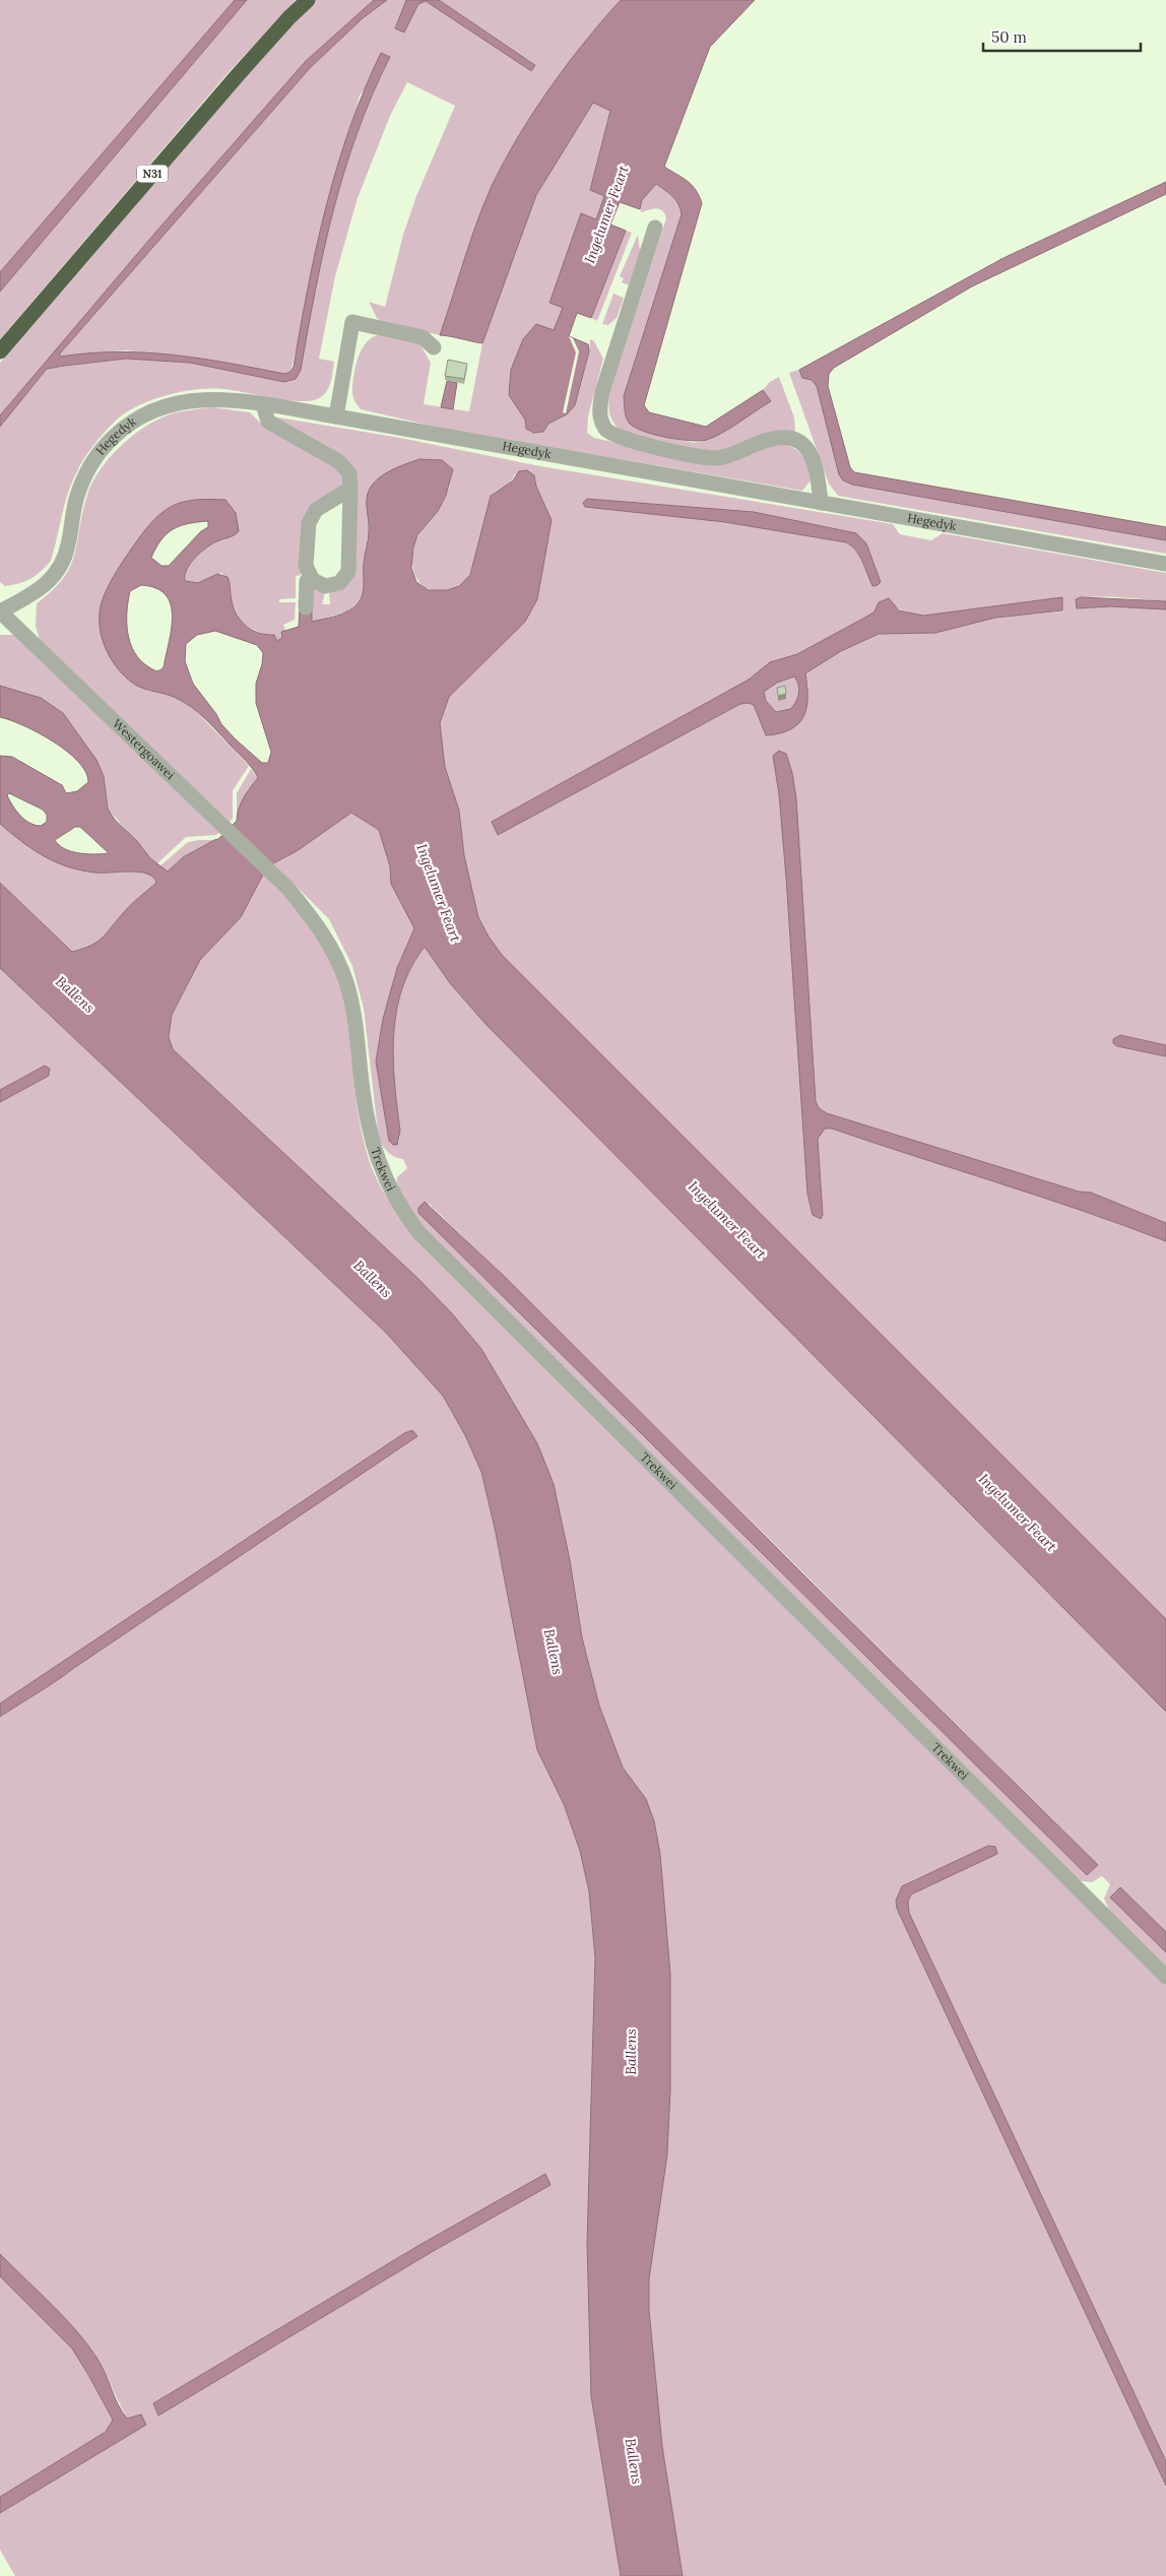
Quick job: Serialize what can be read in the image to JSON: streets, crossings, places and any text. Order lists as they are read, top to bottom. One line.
{"streets":{"highway":["N31"],"street":["Hegedyk","Westergoawei","Trekwei"]},"crossings":[["Hegedyk","Westergoawei"],["Westergoawei","Trekwei"]],"water":["Ingelumer Feart","Ballens"],"scale_bar":"50 m"}
